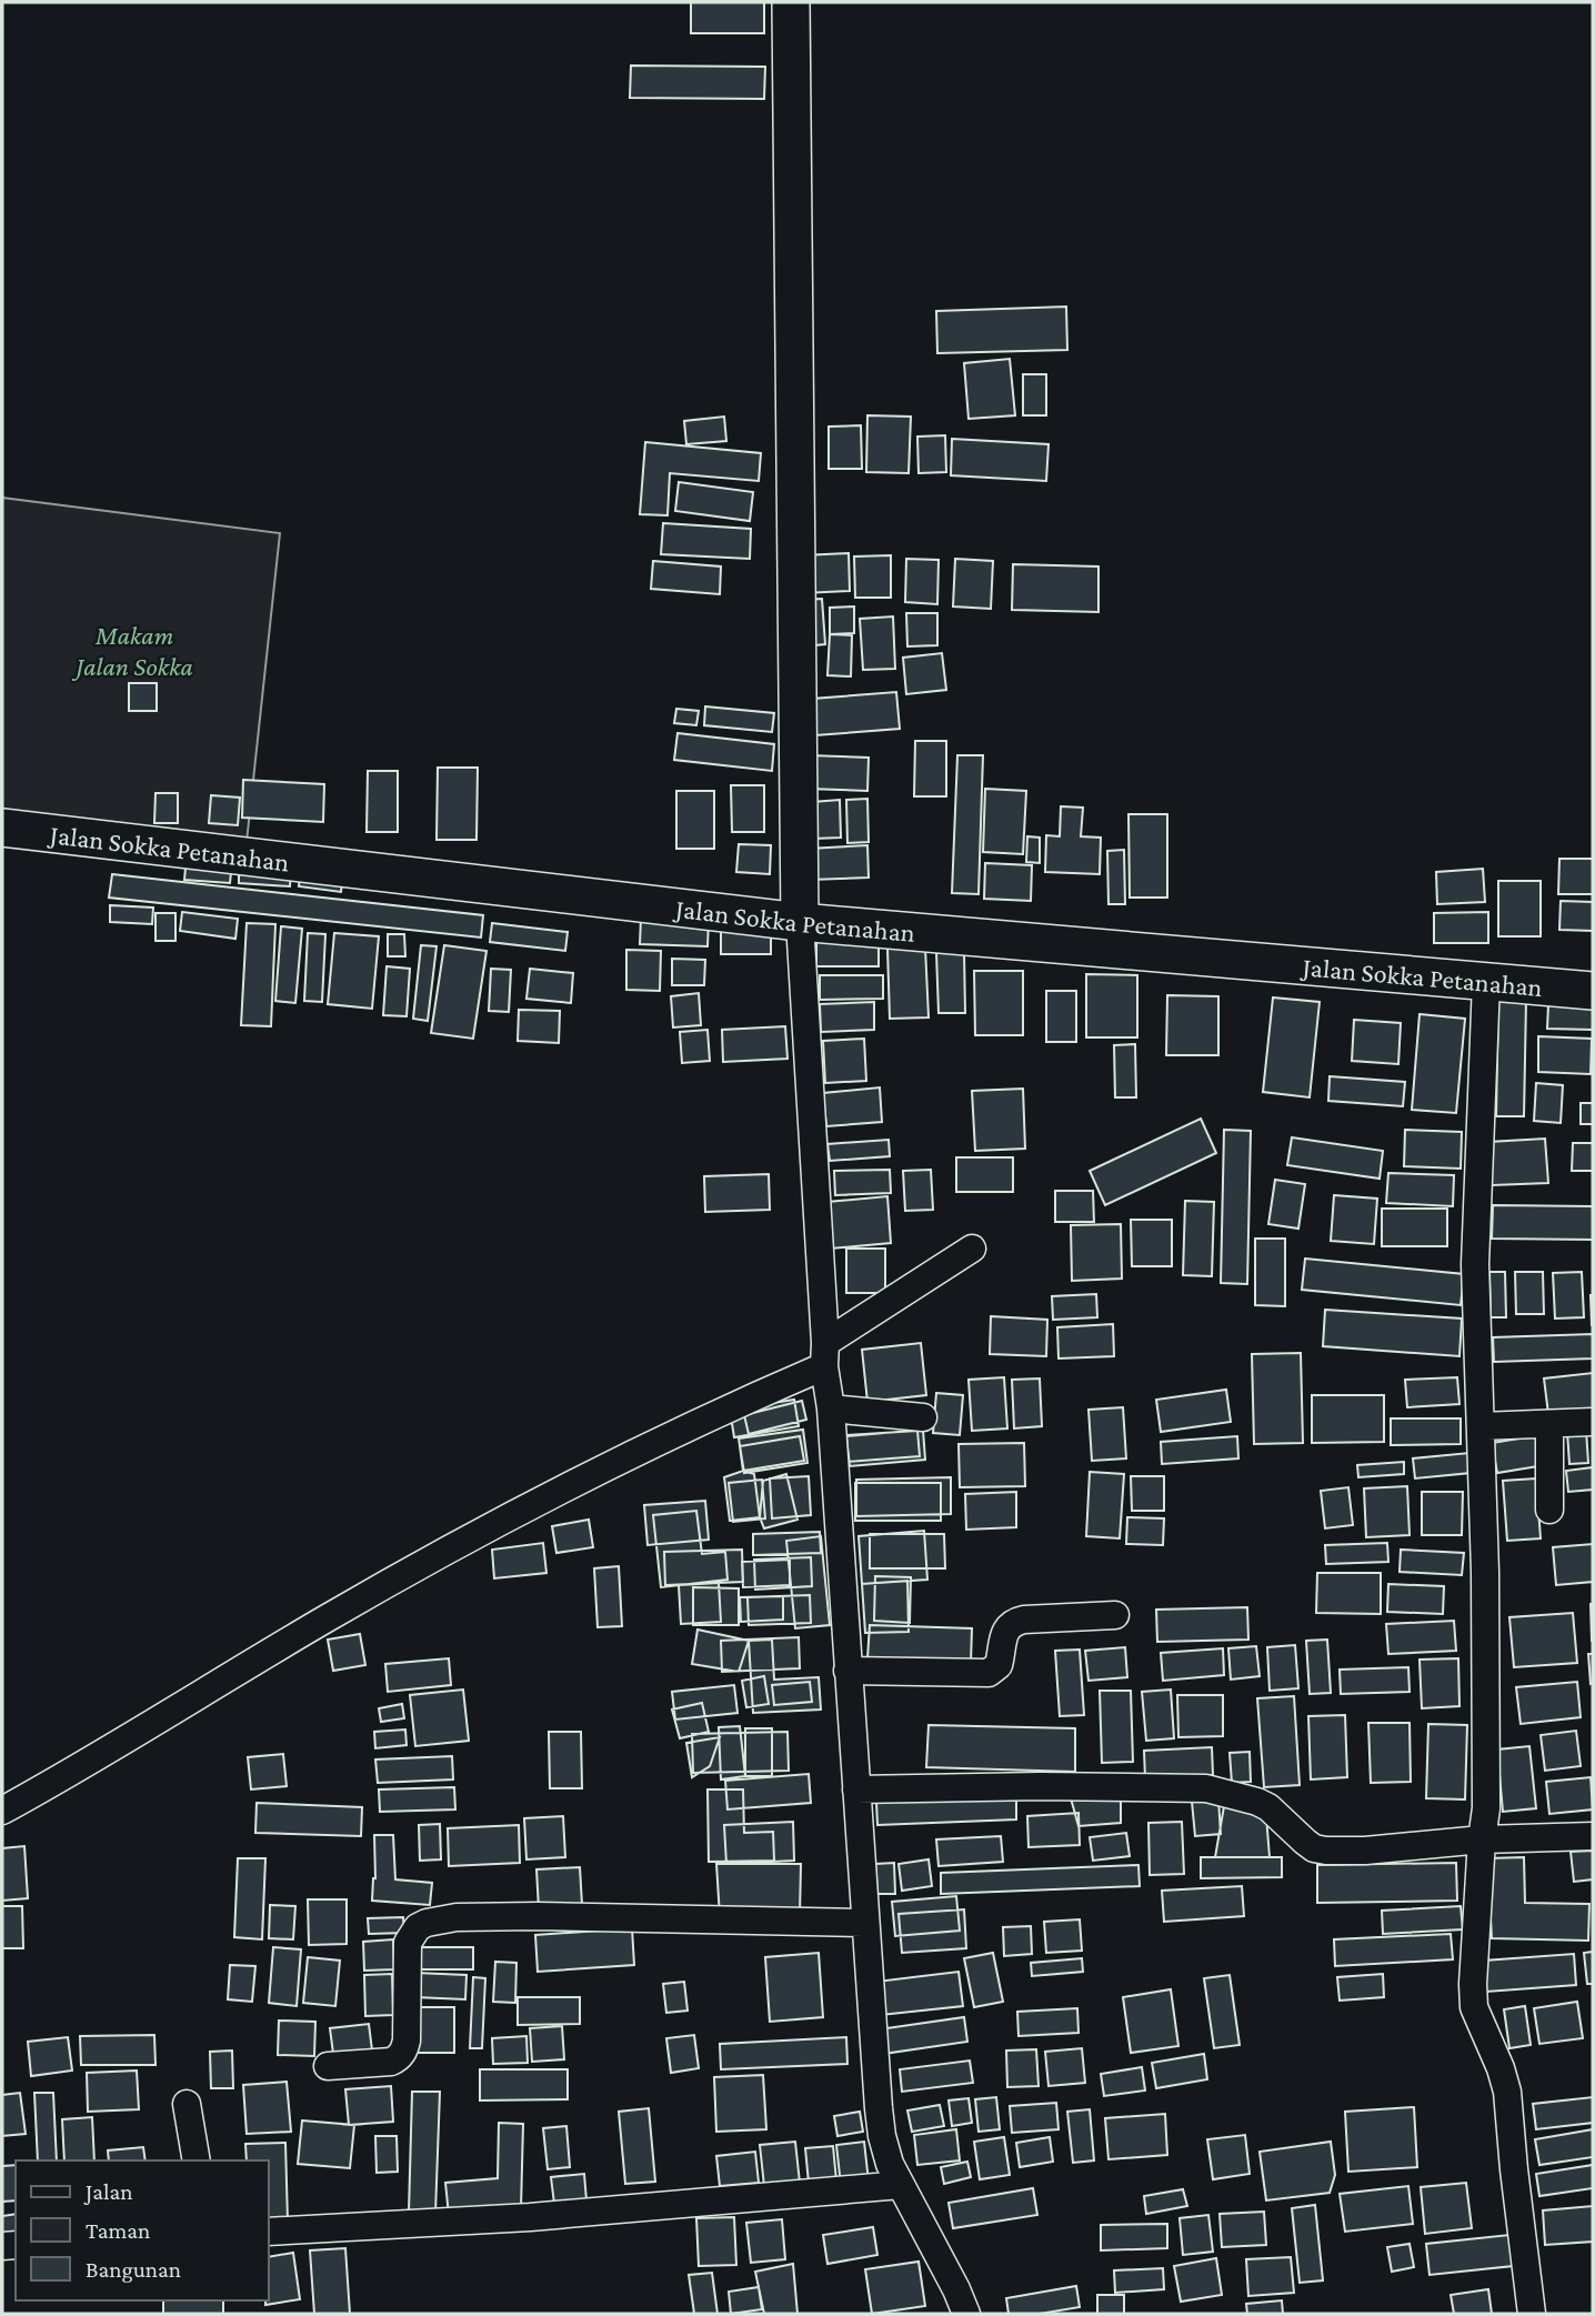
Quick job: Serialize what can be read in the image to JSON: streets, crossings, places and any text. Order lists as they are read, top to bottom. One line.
{"streets":{"street":["Jalan Sokka Petanahan"]},"parks":["Makam Jalan Sokka"],"legend":["Jalan","Taman","Bangunan"]}
